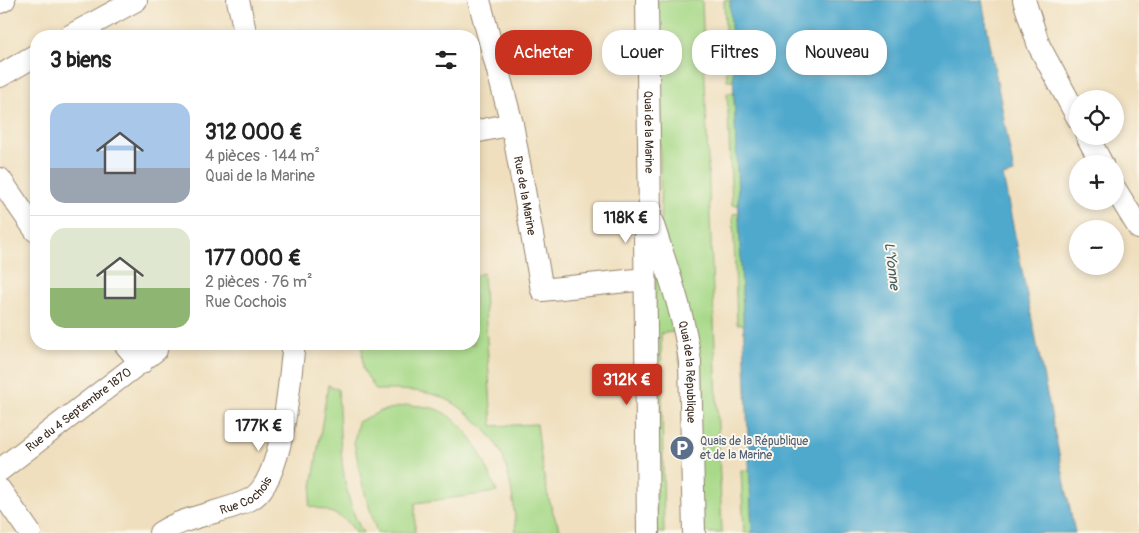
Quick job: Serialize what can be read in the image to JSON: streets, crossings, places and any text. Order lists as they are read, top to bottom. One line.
{"streets":{"street":["Quai de la Marine","Rue de la Marine","Quai de la République","Rue du 4 Septembre 1870","Rue Cochois"]},"crossings":[["Quai de la Marine","Rue de la Marine"],["Quai de la Marine","Quai de la République"]],"water":["L'Yonne"],"places":{"parking":["Quais de la République et de la Marine"]},"page":{"chip":["Acheter","Louer","Filtres","Nouveau"],"heading":"3 biens","map_buttons":["+","−"],"list":[{"name":"312 000 €","note":"4 pièces · 144 m² · Quai de la Marine"},{"name":"177 000 €","note":"2 pièces · 76 m² · Rue Cochois"}],"price":["118K €","312K €","177K €"]}}
